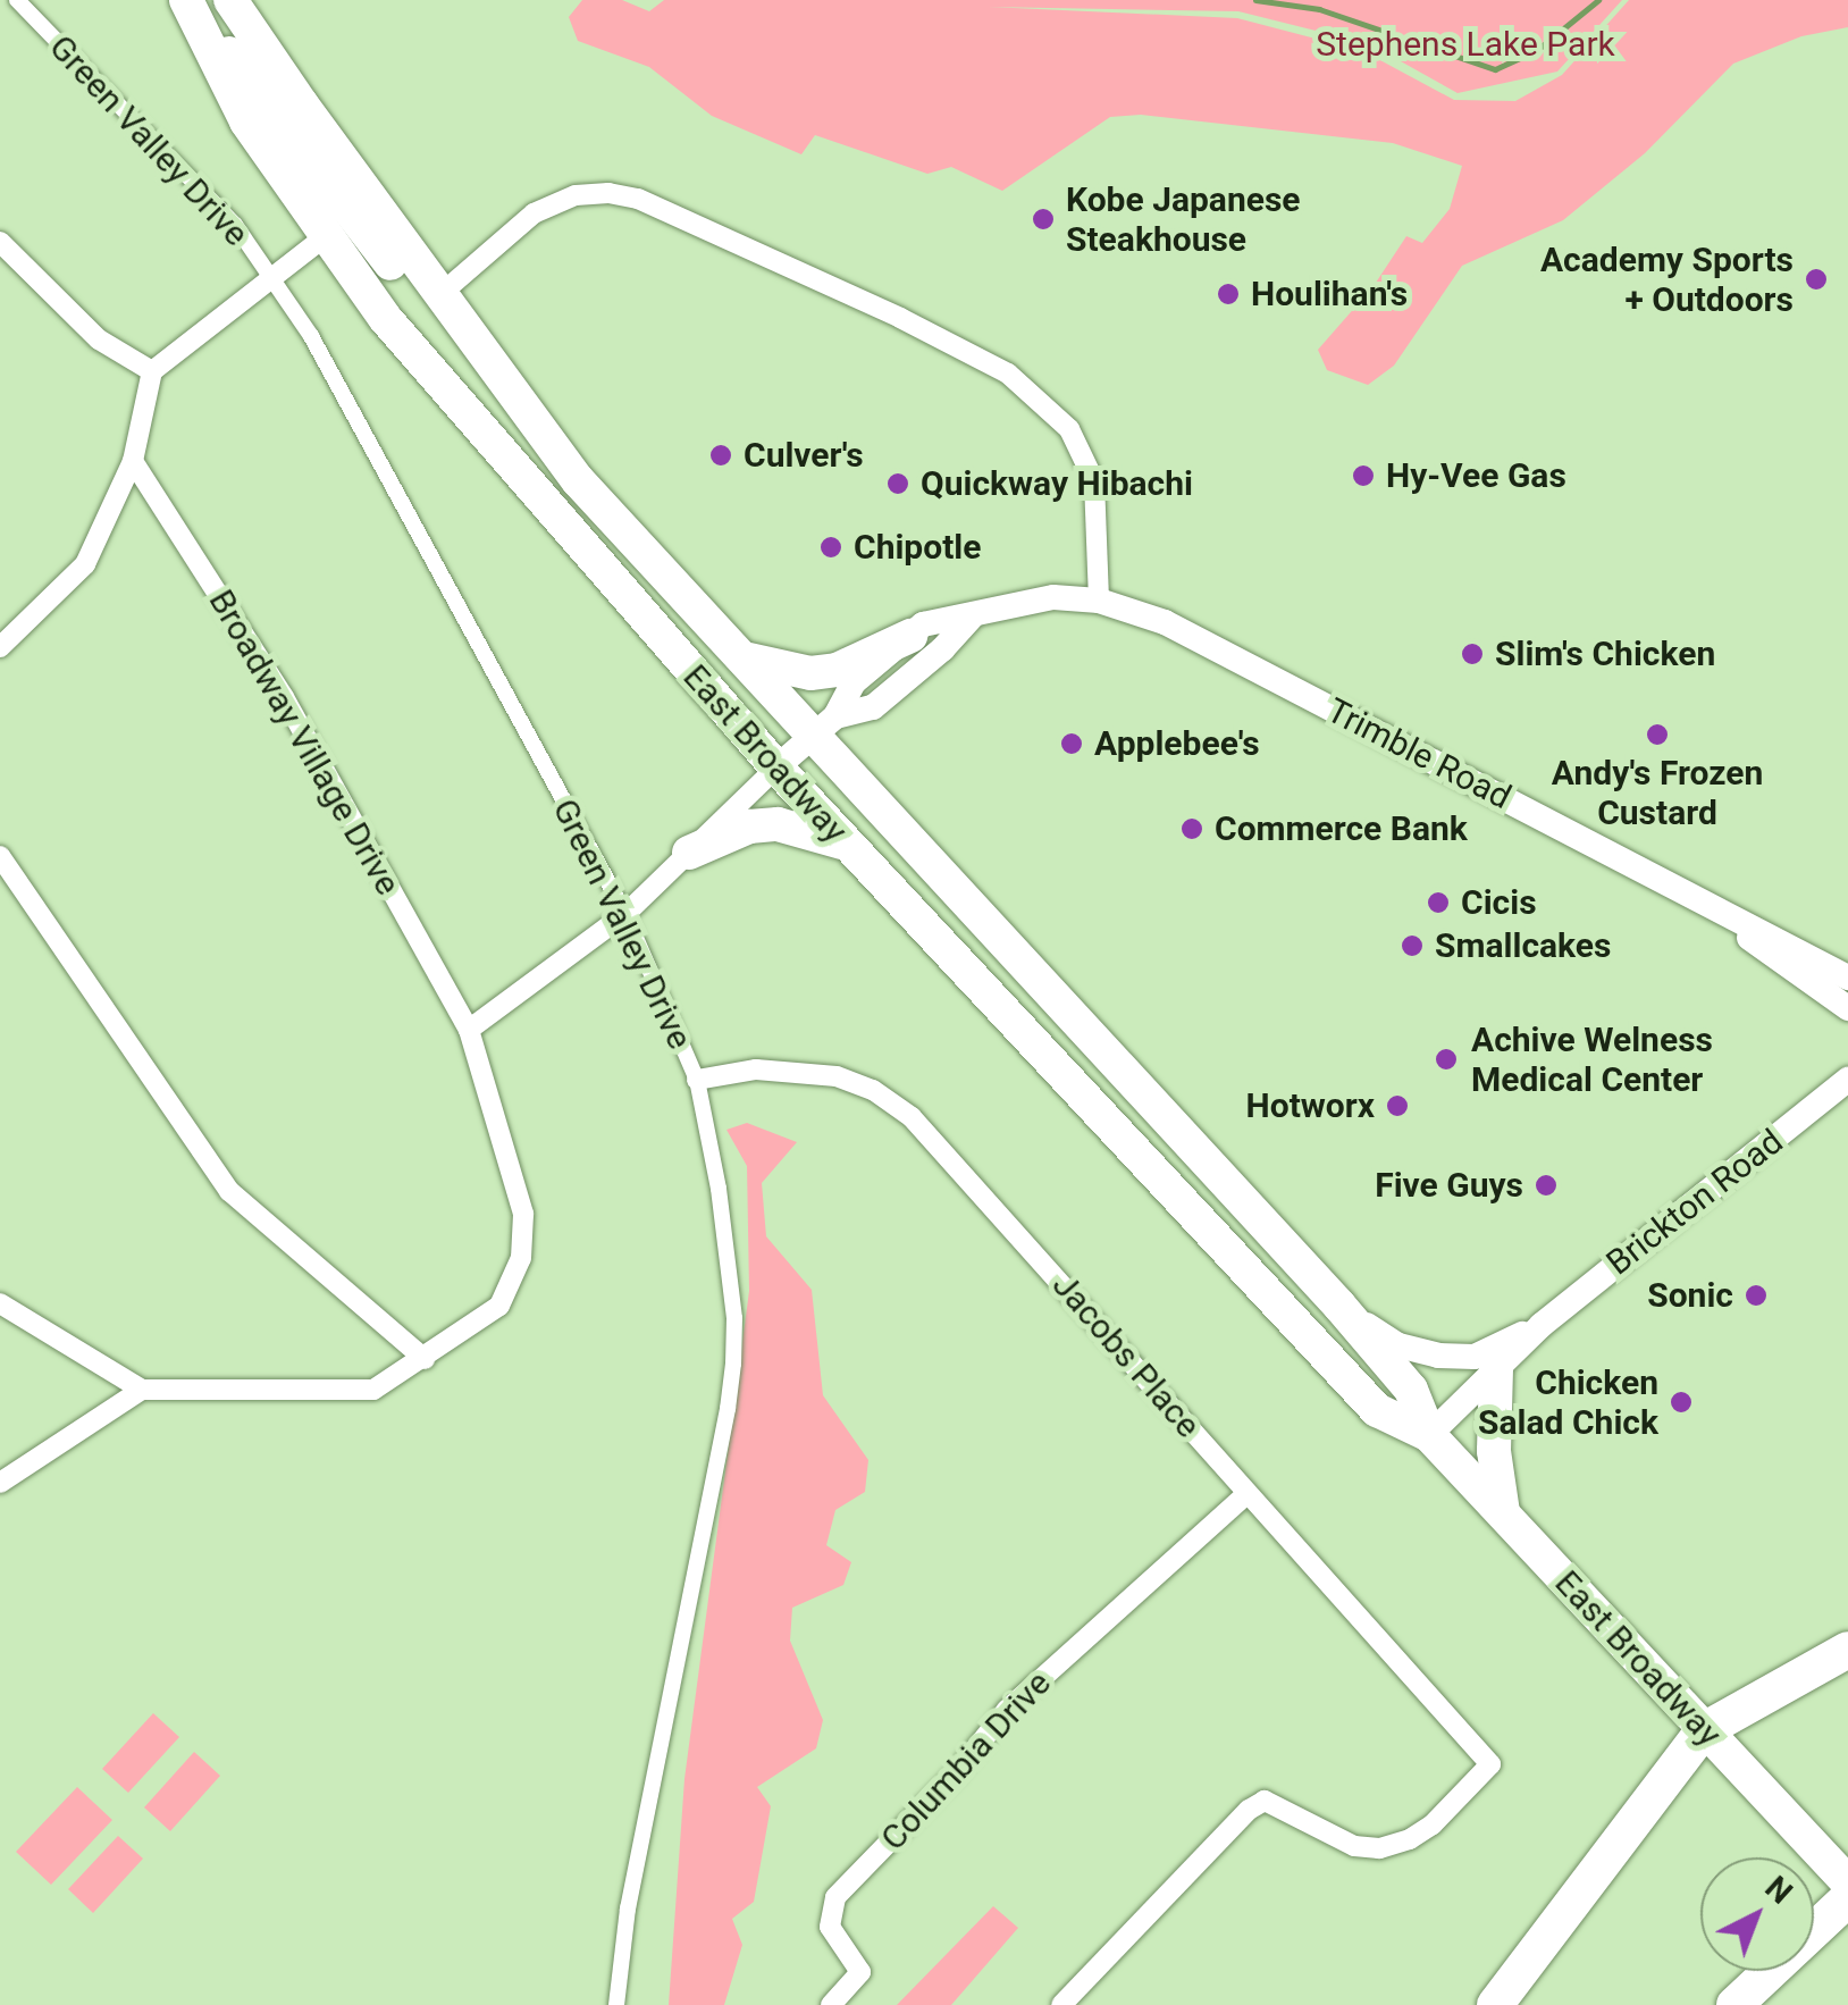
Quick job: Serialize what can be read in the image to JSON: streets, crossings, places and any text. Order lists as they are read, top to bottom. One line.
{"streets":{"main road":["East Broadway"],"street":["Green Valley Drive","Broadway Village Drive","Trimble Road","Brickton Road","Jacobs Place","Columbia Drive"]},"crossings":[["Green Valley Drive","Jacobs Place"],["East Broadway","Trimble Road"],["East Broadway","Brickton Road"],["Jacobs Place","Columbia Drive"]],"parks":["Stephens Lake Park"],"places":["Kobe Japanese Steakhouse","Academy Sports + Outdoors","Houlihan's","Culver's","Hy-Vee Gas","Quickway Hibachi","Chipotle","Slim's Chicken","Andy's Frozen Custard","Applebee's","Commerce Bank","Cicis","Smallcakes","Achive Welness Medical Center","Hotworx","Five Guys","Sonic","Chicken Salad Chick"],"north":"top right"}
